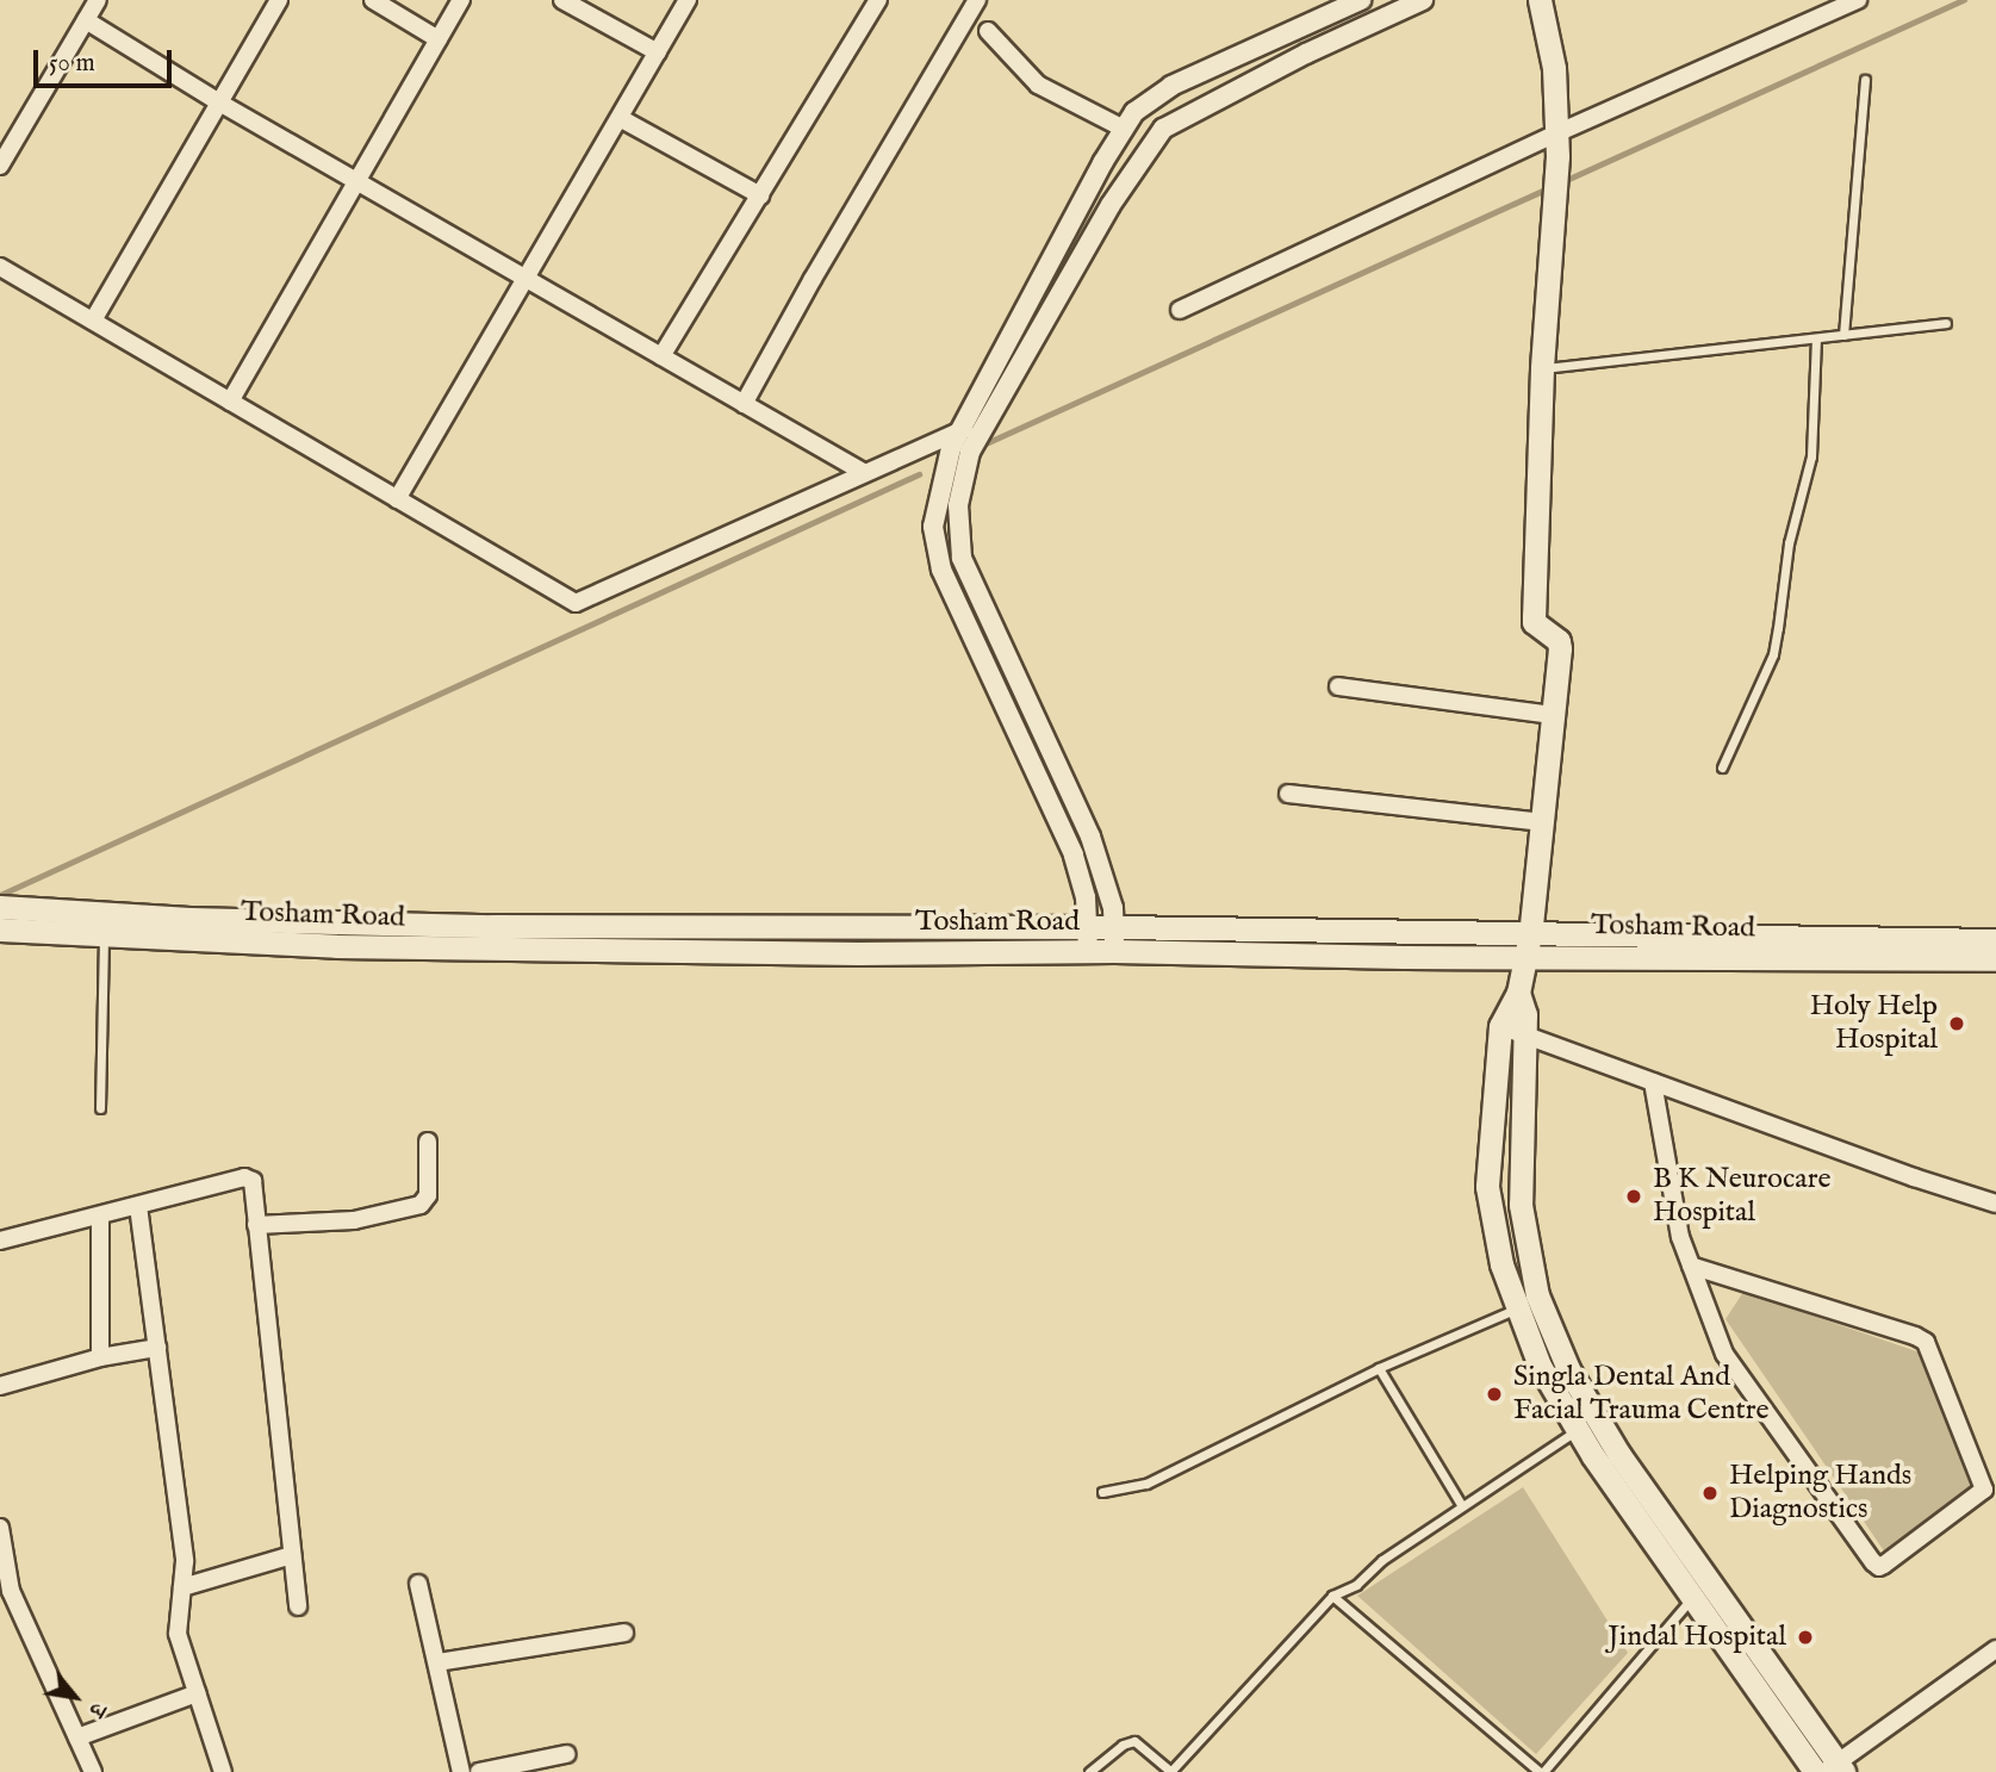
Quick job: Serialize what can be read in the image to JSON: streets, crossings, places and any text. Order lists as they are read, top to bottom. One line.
{"streets":{"main road":["Tosham Road"]},"places":["Holy Help Hospital","B K Neurocare Hospital","Singla Dental And Facial Trauma Centre","Helping Hands Diagnostics","Jindal Hospital"],"scale_bar":"50 m","north":"bottom right"}
